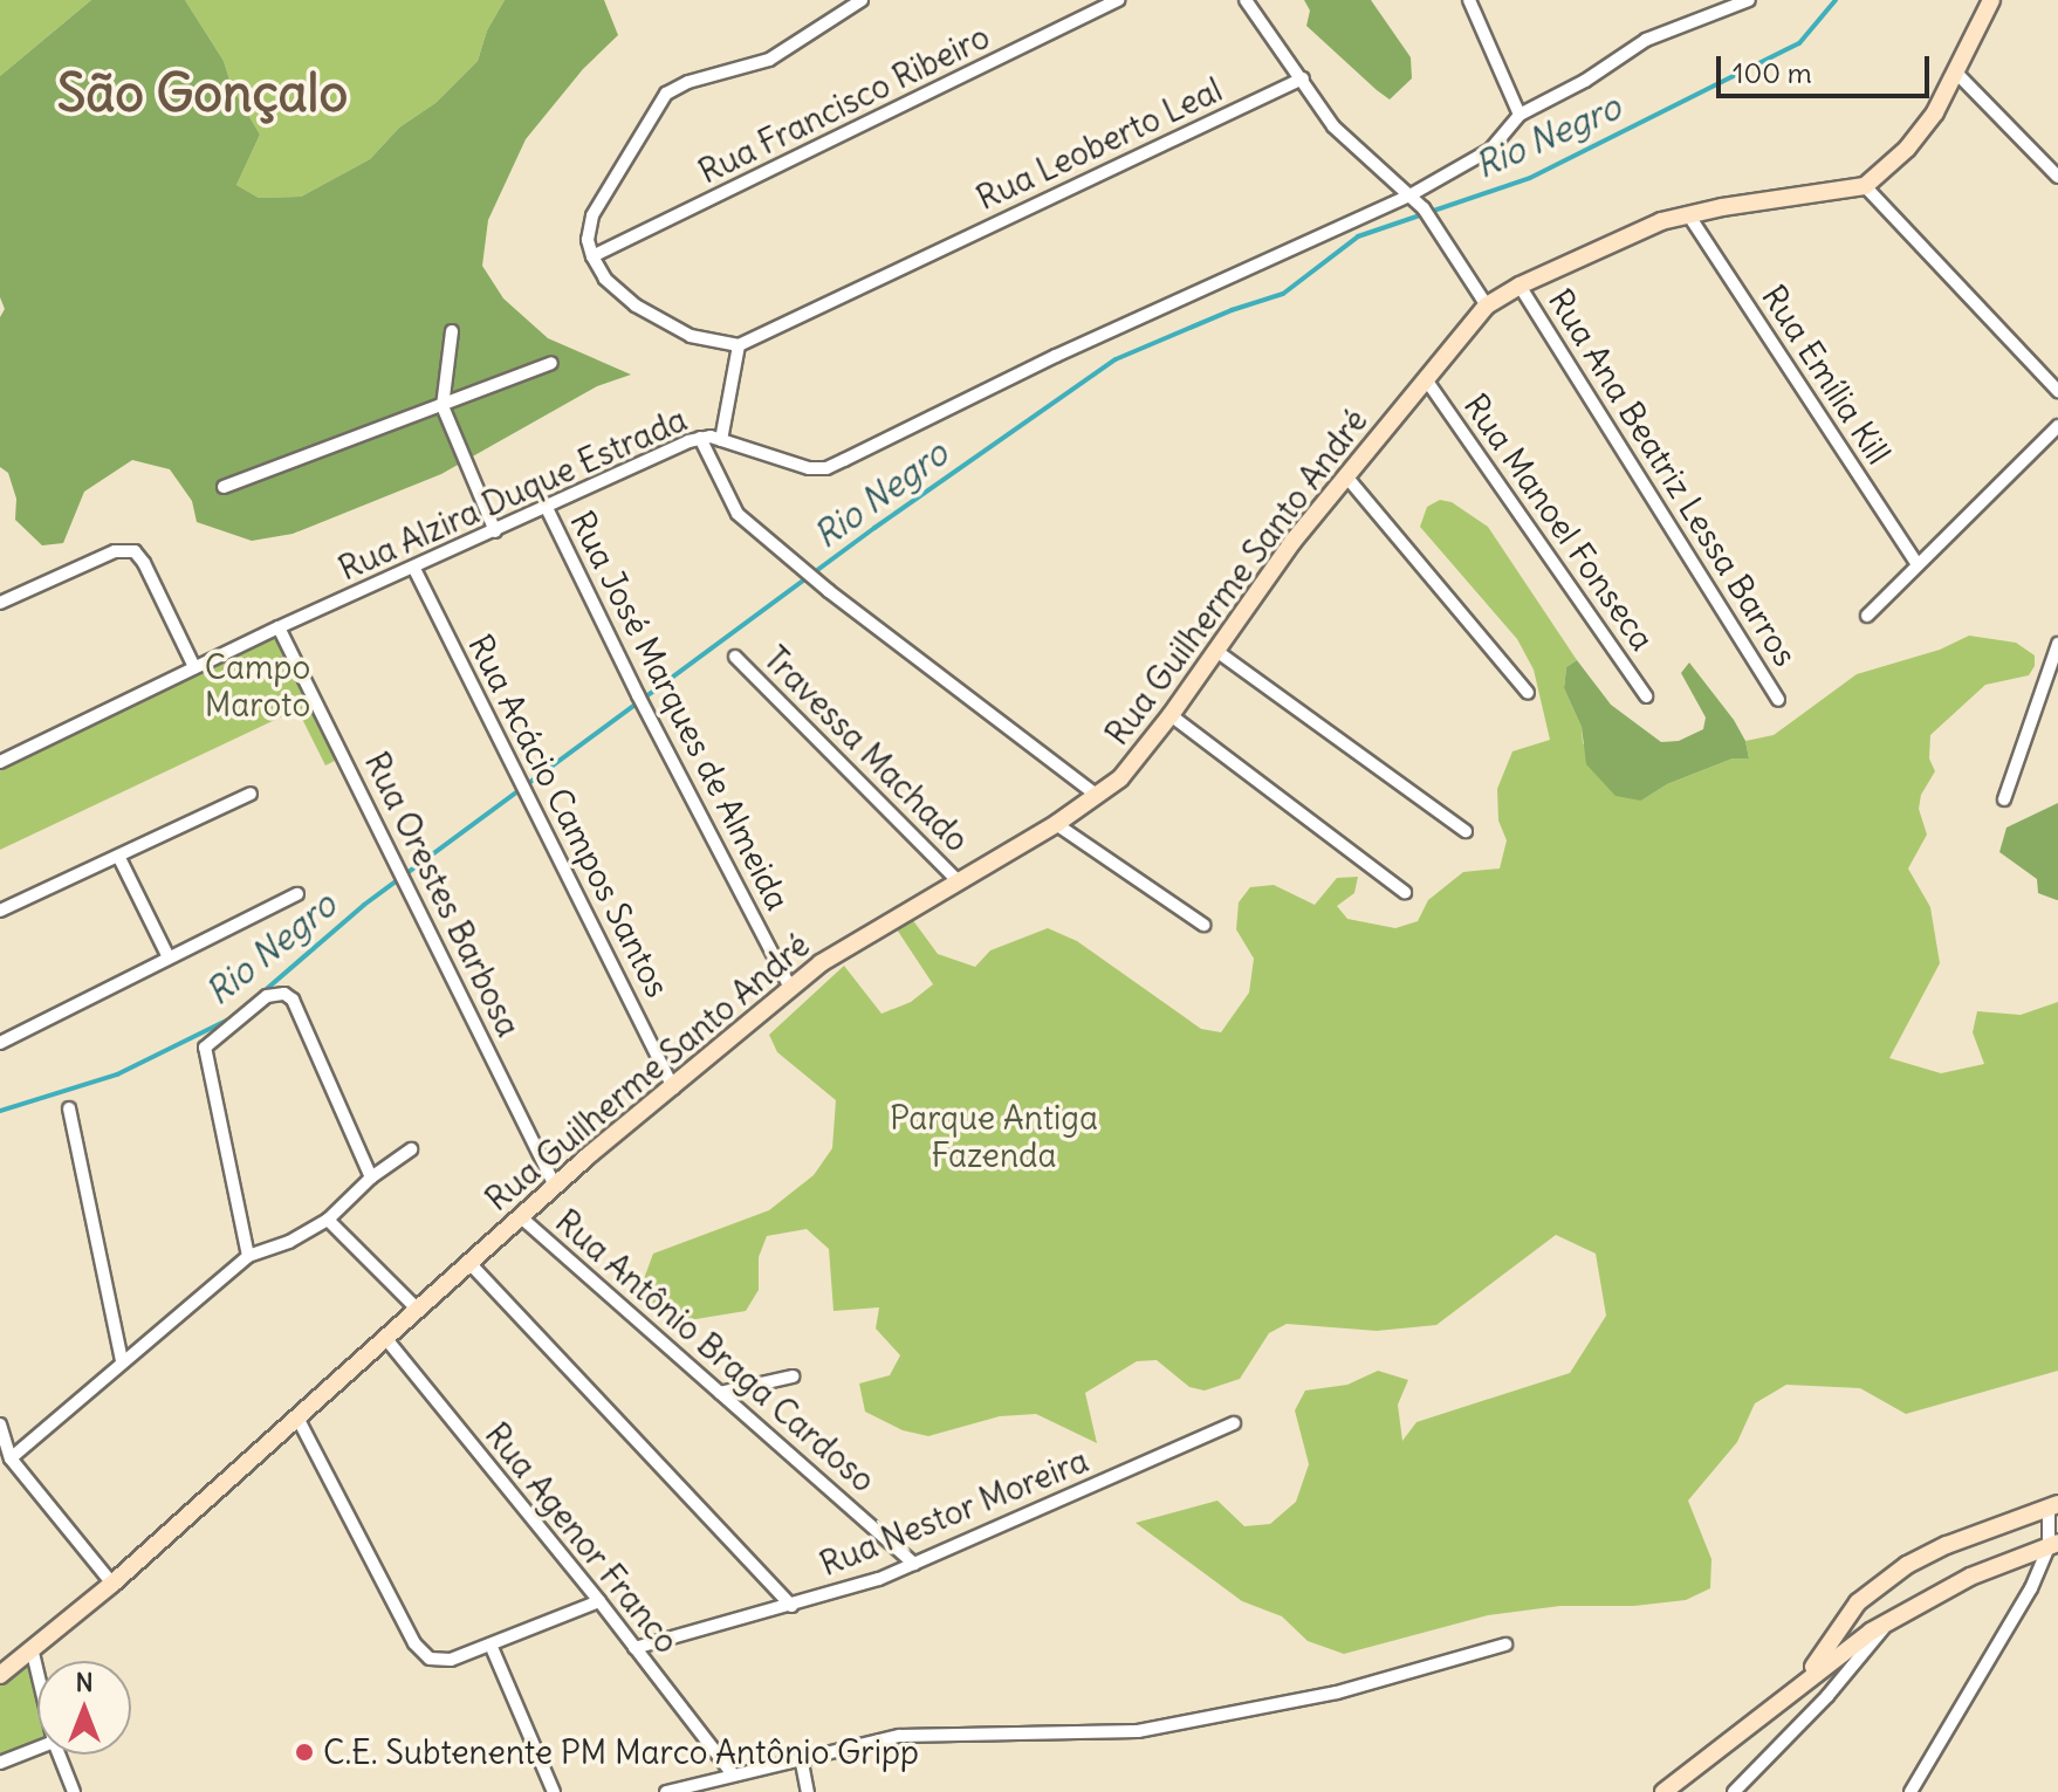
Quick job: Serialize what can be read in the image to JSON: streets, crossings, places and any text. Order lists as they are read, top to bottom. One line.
{"streets":{"street":["Rua Francisco Ribeiro","Rua Leoberto Leal","Rua Emília Kill","Rua Ana Beatriz Lessa Barros","Rua Alzira Duque Estrada","Rua Manoel Fonseca","Rua Guilherme Santo André","Rua José Marques de Almeida","Travessa Machado","Rua Acácio Campos Santos","Rua Orestes Barbosa","Rua Antônio Braga Cardoso","Rua Nestor Moreira","Rua Agenor Franco"]},"crossings":[["Rua Emília Kill","Rua Guilherme Santo André"],["Rua Ana Beatriz Lessa Barros","Rua Guilherme Santo André"],["Rua Alzira Duque Estrada","Rua José Marques de Almeida"],["Rua Alzira Duque Estrada","Rua Acácio Campos Santos"],["Rua Alzira Duque Estrada","Rua Orestes Barbosa"],["Rua Manoel Fonseca","Rua Guilherme Santo André"],["Rua Guilherme Santo André","Rua José Marques de Almeida"],["Rua Guilherme Santo André","Travessa Machado"],["Rua Guilherme Santo André","Rua Acácio Campos Santos"],["Rua Guilherme Santo André","Rua Orestes Barbosa"],["Rua Guilherme Santo André","Rua Antônio Braga Cardoso"],["Rua Guilherme Santo André","Rua Agenor Franco"],["Rua Antônio Braga Cardoso","Rua Nestor Moreira"],["Rua Nestor Moreira","Rua Agenor Franco"]],"districts":["São Gonçalo"],"water":["Rio Negro"],"parks":["Campo Maroto","Parque Antiga Fazenda"],"places":["C.E. Subtenente PM Marco Antônio Gripp"],"scale_bar":"100 m","north":"top"}
